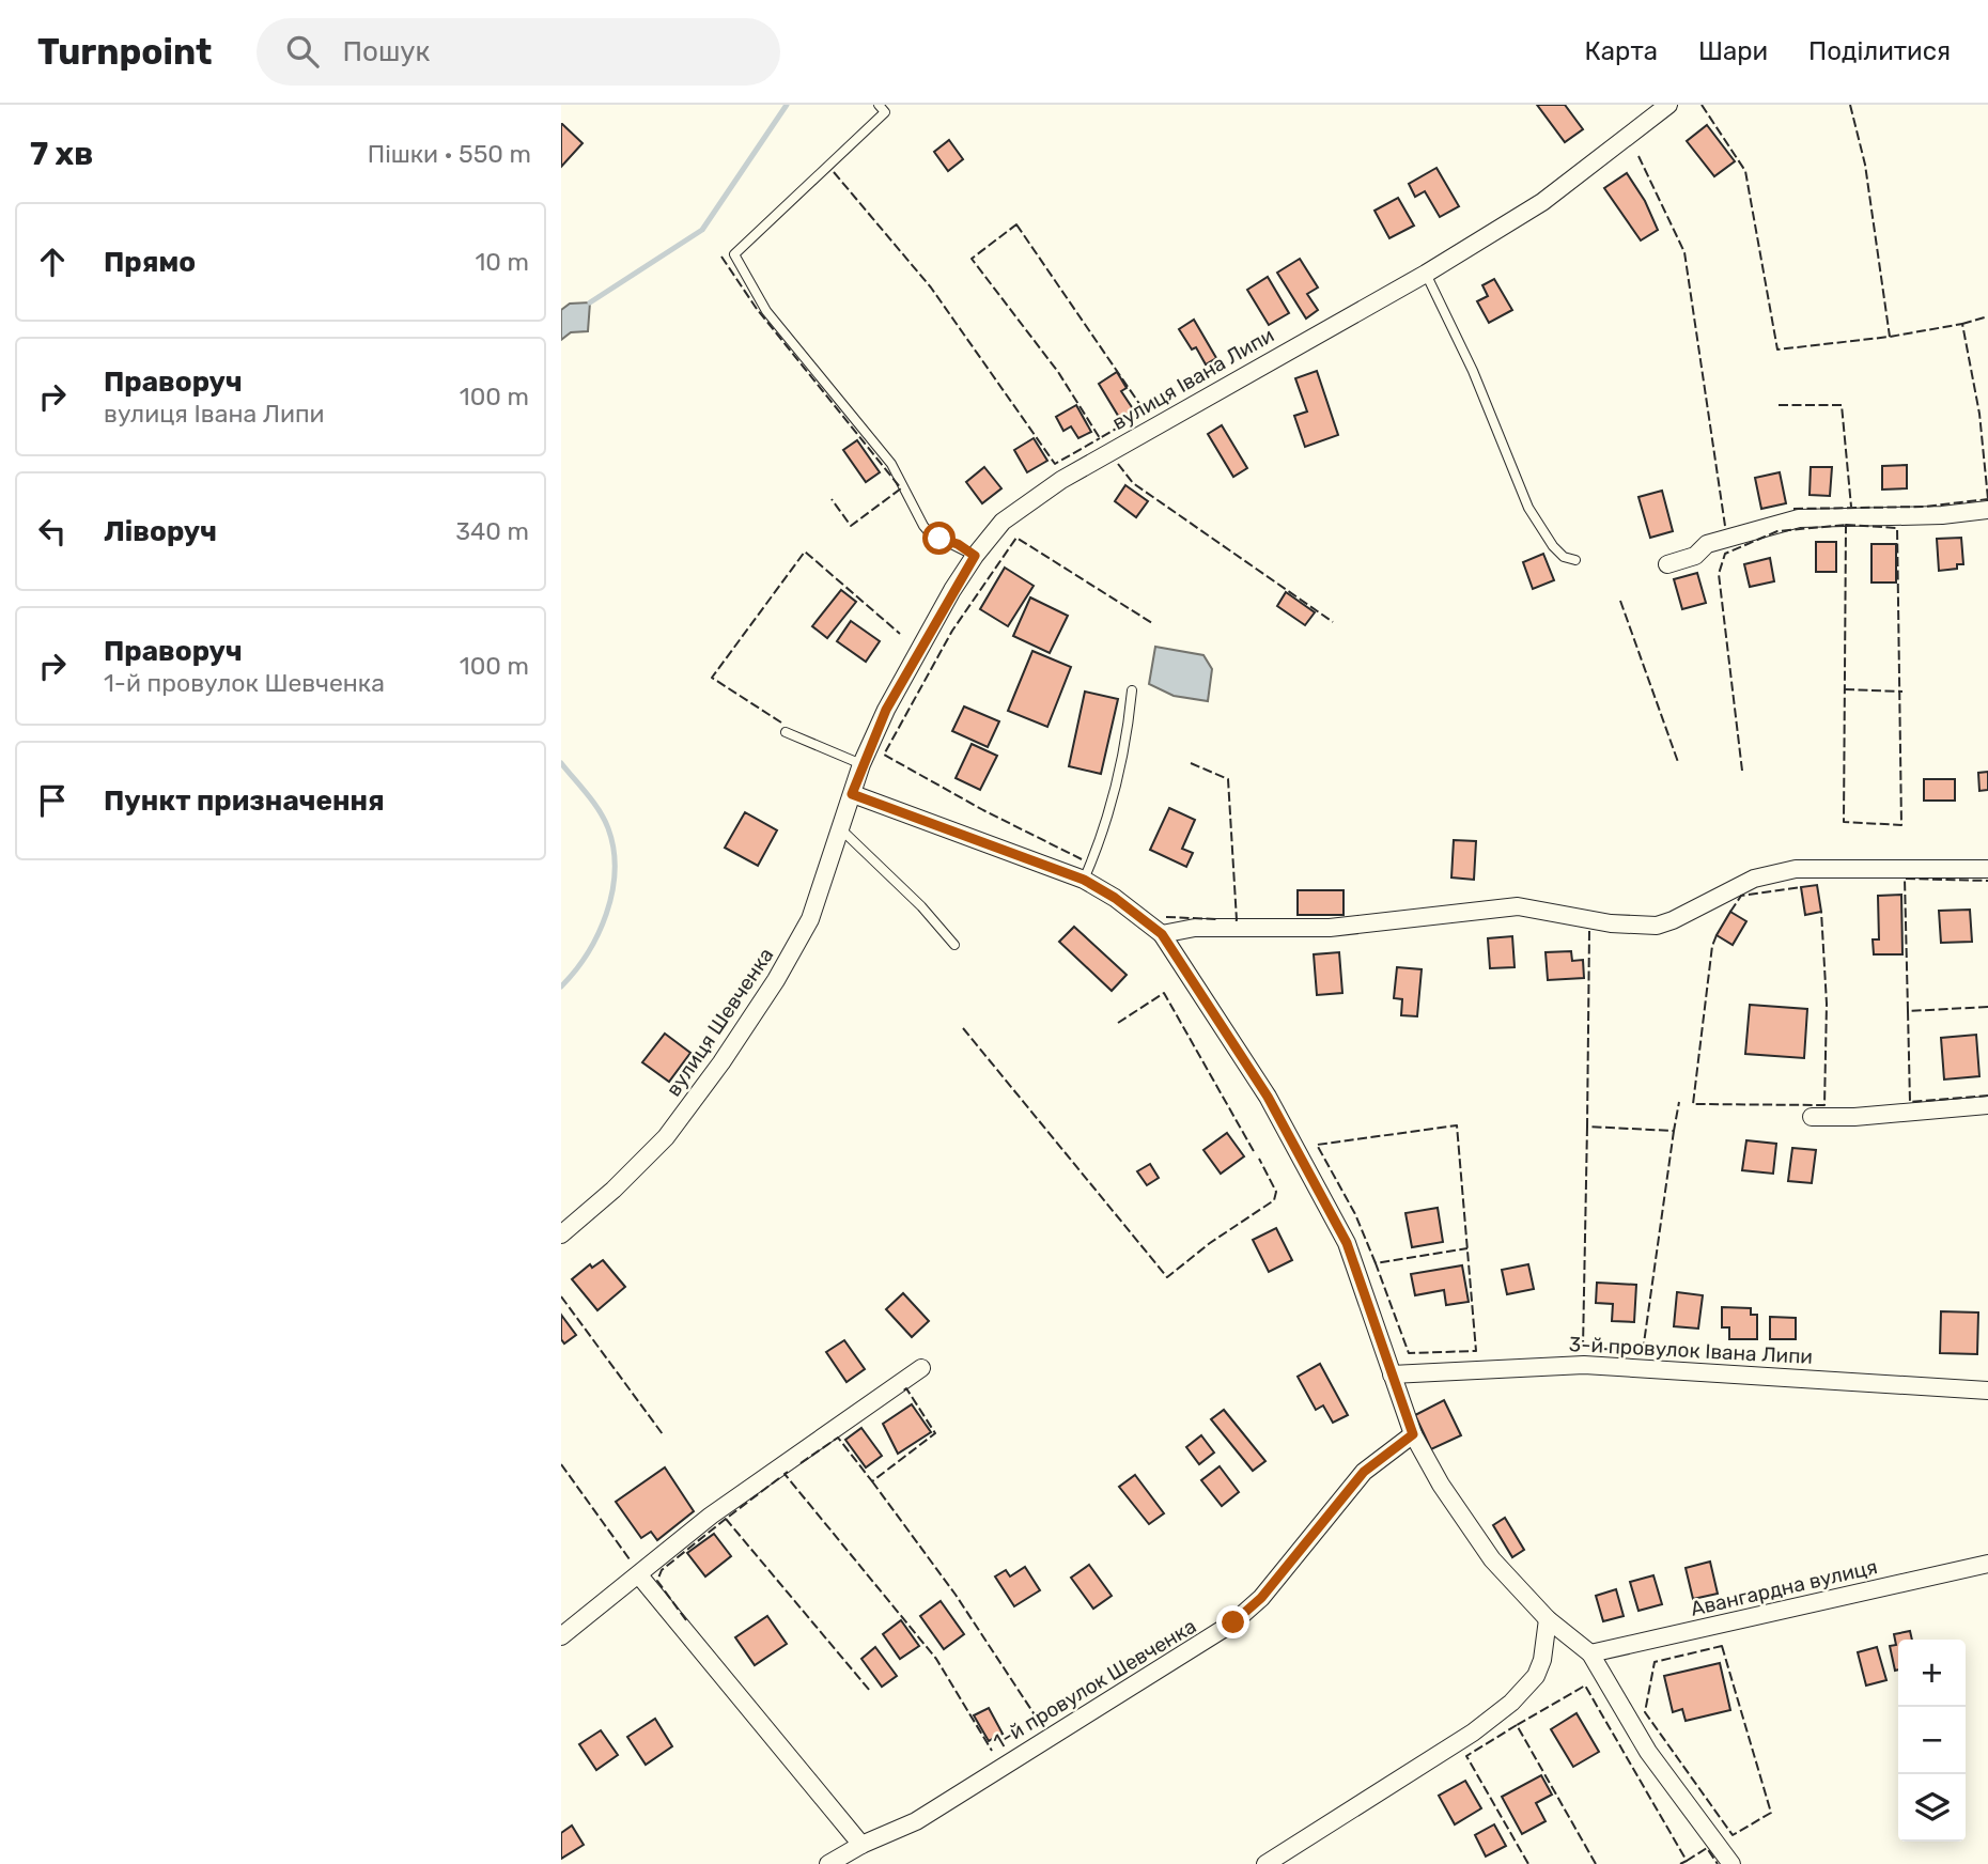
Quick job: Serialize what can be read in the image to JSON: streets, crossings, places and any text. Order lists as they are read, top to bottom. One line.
{"streets":{"street":["вулиця Івана Липи","вулиця Шевченка","3-й провулок Івана Липи","Авангардна вулиця","1-й провулок Шевченка"]},"crossings":[["вулиця Івана Липи","вулиця Шевченка"]],"page":{"header":"Turnpoint","search":"Пошук","nav":["Карта","Шари","Поділитися"],"heading":["7 хв","Пішки · 550 m"],"list":[["Прямо","10 m"],["Праворуч","вулиця Івана Липи","100 m"],["Ліворуч","340 m"],["Праворуч","1-й провулок Шевченка","100 m"],"Пункт призначення"],"map_buttons":["+","−"]}}
